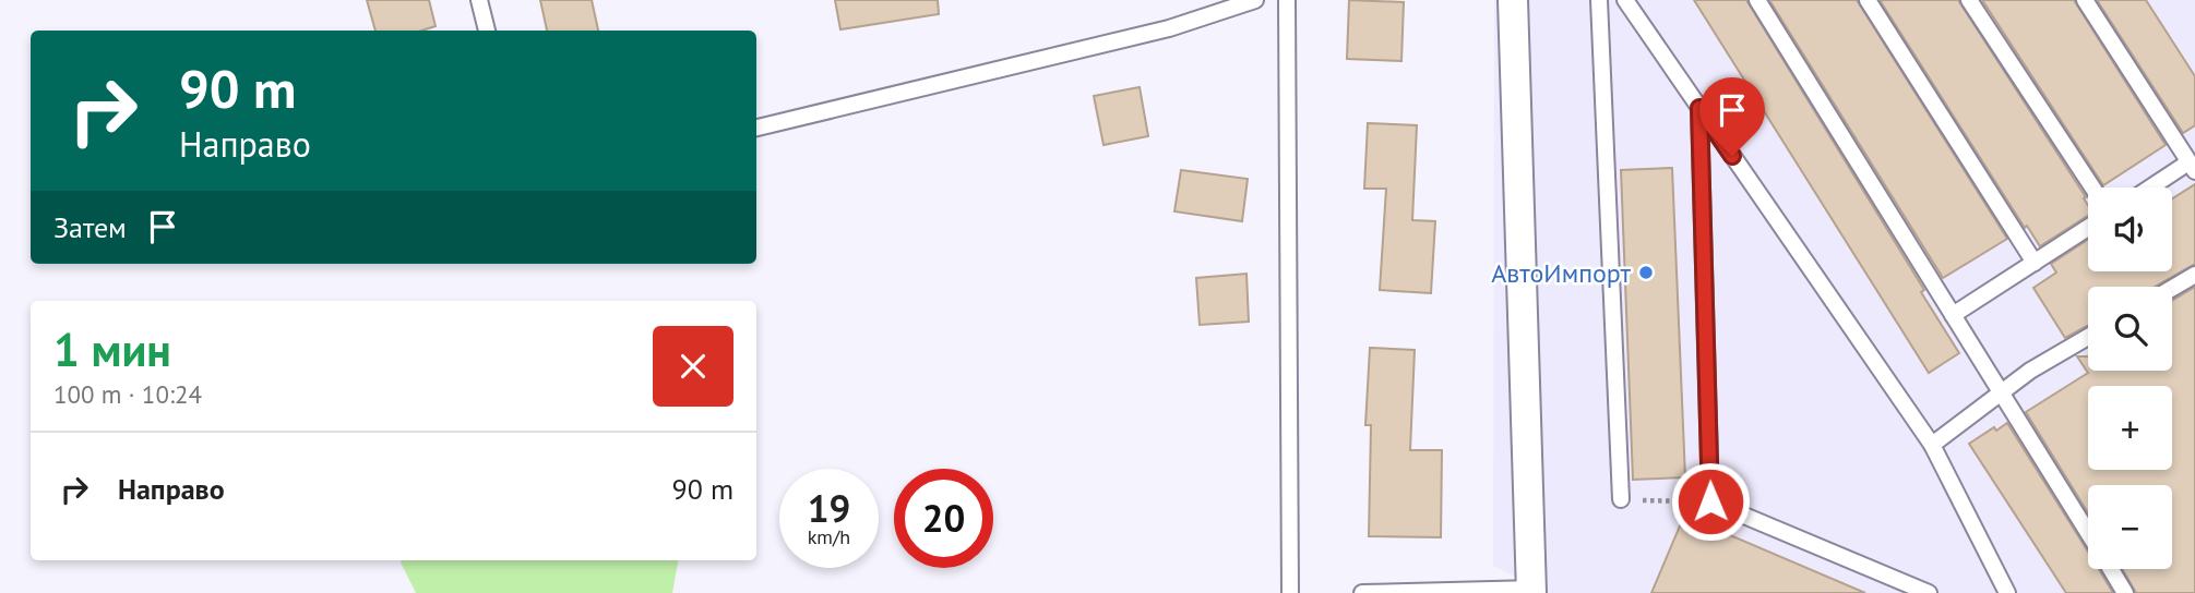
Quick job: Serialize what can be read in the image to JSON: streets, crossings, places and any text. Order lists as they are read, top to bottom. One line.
{"places":["АвтоИмпорт"],"page":{"turn":["90 m","Направо"],"map_buttons":["+","−"],"then":"Затем","heading":["1 мин","100 m · 10:24"],"list":[{"name":"Направо","value":"90 m"}],"speed":"19 km/h","limit":"20"}}
